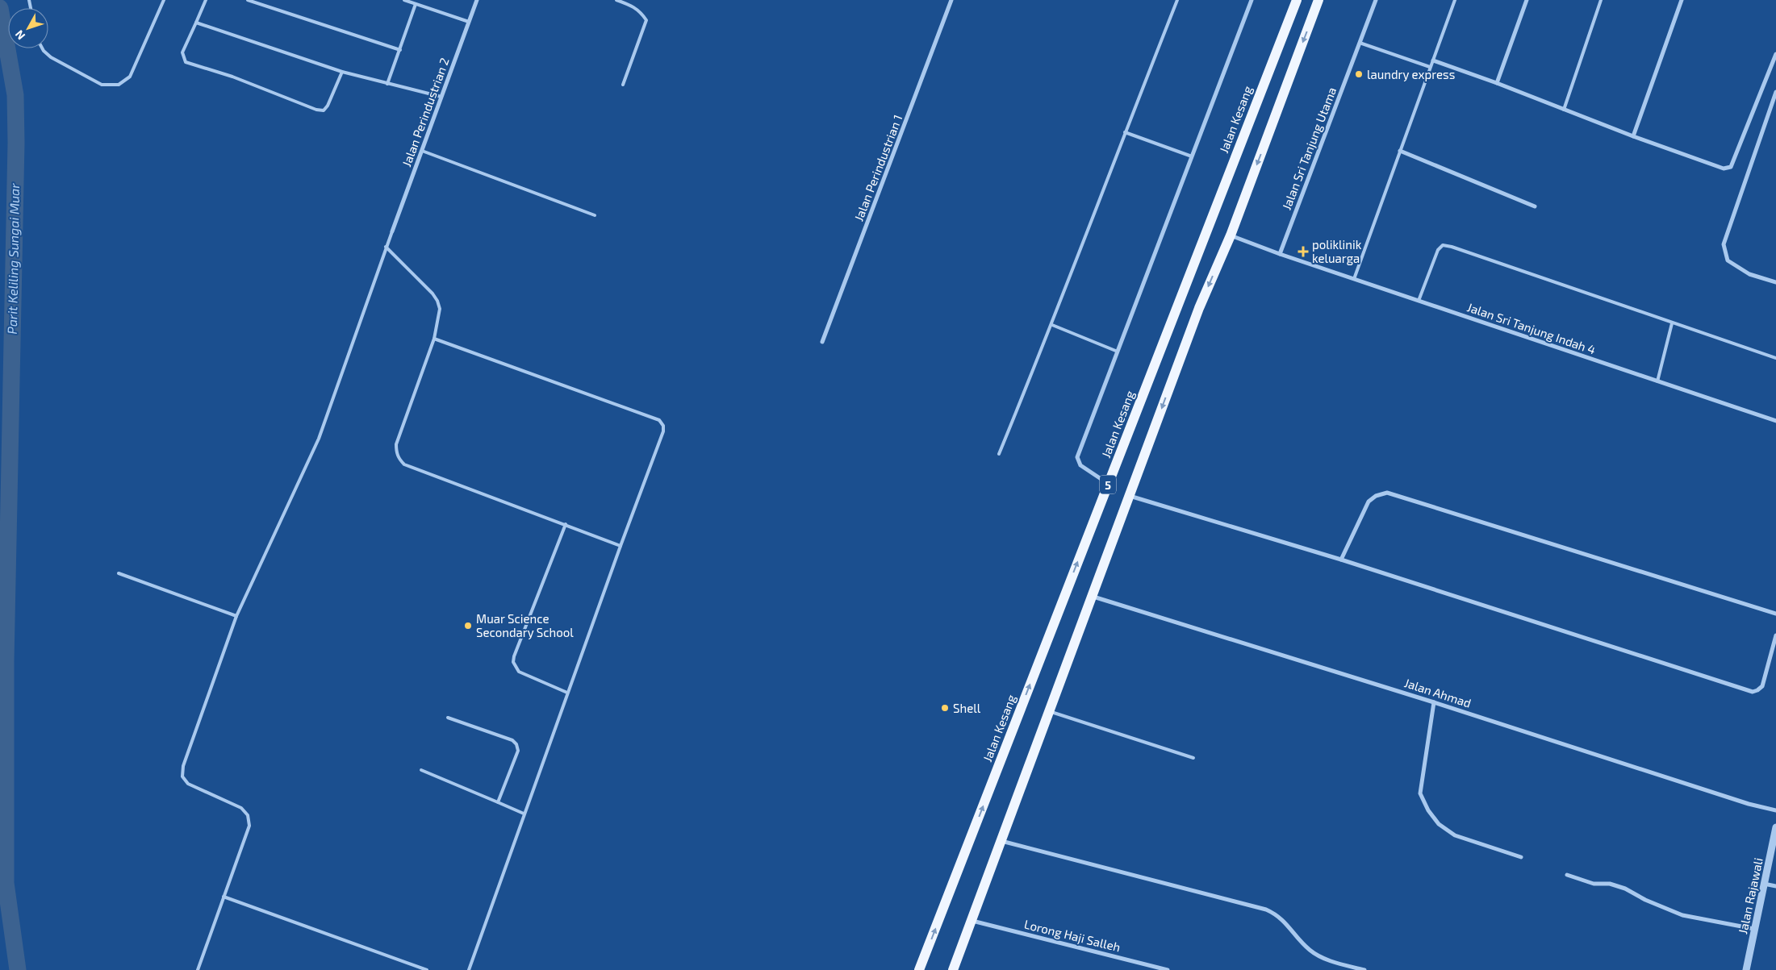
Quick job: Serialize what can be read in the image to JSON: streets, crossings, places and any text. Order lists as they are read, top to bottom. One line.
{"streets":{"main road":["Jalan Kesang","5"],"street":["Jalan Perindustrian 2","Jalan Sri Tanjung Utama","Jalan Perindustrian 1","Jalan Sri Tanjung Indah 4","Jalan Ahmad","Jalan Rajawali","Lorong Haji Salleh"]},"crossings":[["Jalan Sri Tanjung Utama","Jalan Sri Tanjung Indah 4"],["5","Jalan Ahmad"],["5","Lorong Haji Salleh"]],"water":["Parit Keliling Sungai Muar"],"places":{"other":["laundry express","Muar Science Secondary School","Shell"],"health":["poliklinik keluarga"]},"north":"bottom left"}
